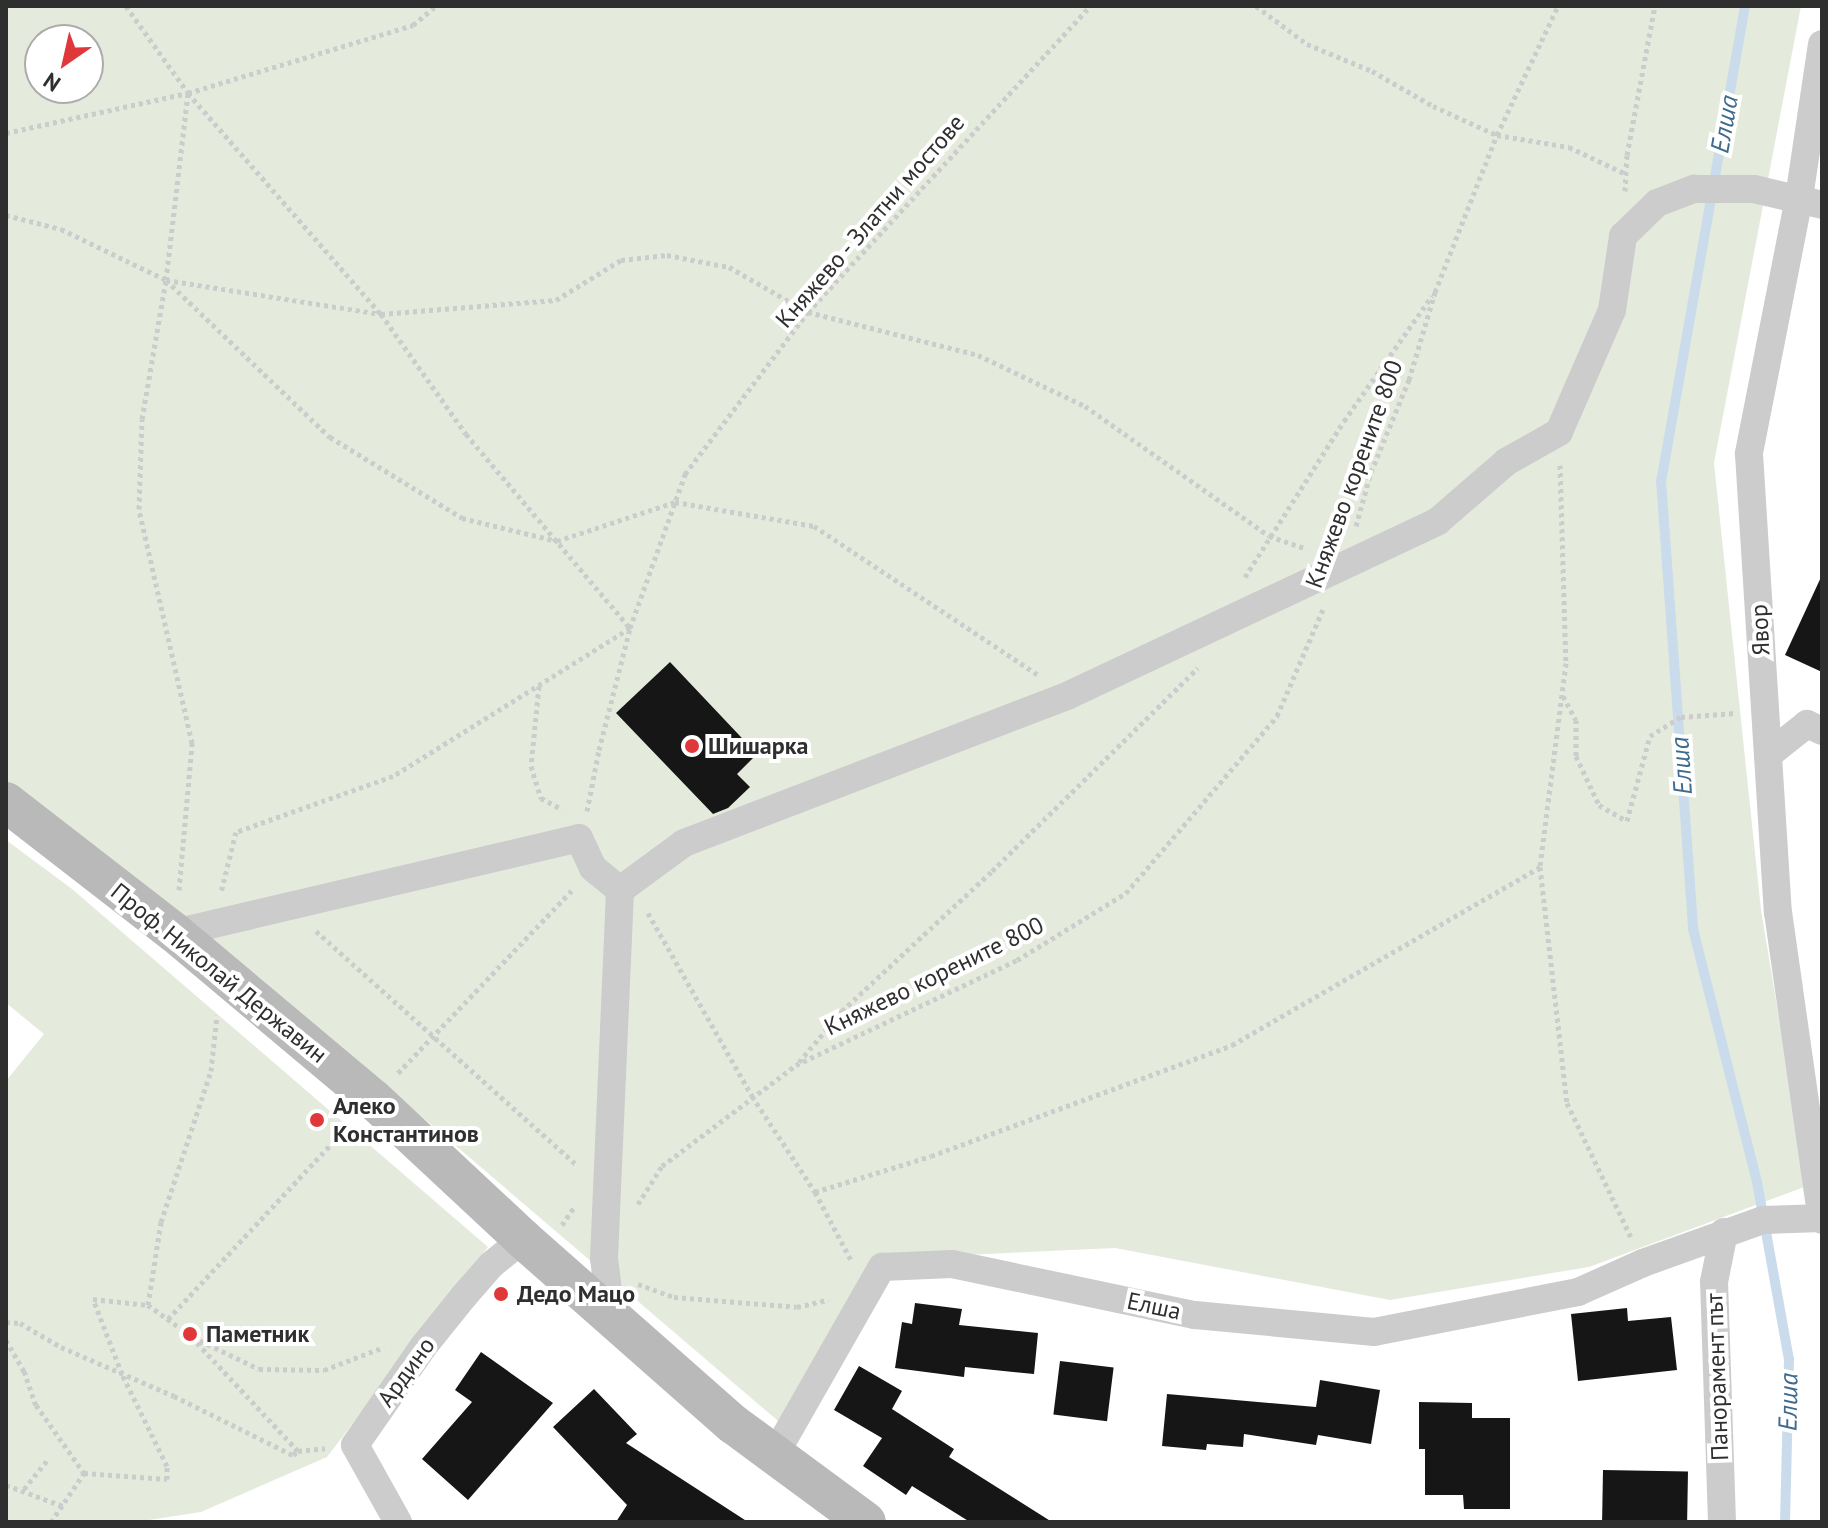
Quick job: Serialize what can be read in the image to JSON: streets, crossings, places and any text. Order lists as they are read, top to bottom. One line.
{"streets":{"main road":["Проф. Николай Державин"],"street":["Явор","Елша","Ардино","Панорамент път"],"path":["Княжево - Златни мостове","Княжево корените 800"]},"crossings":[["Явор","Елша"],["Проф. Николай Державин","Елша"],["Проф. Николай Державин","Ардино"],["Елша","Панорамент път"]],"water":["Елша"],"places":["Шишарка","Алеко Константинов","Дедо Мацо","Паметник"],"north":"bottom left"}
